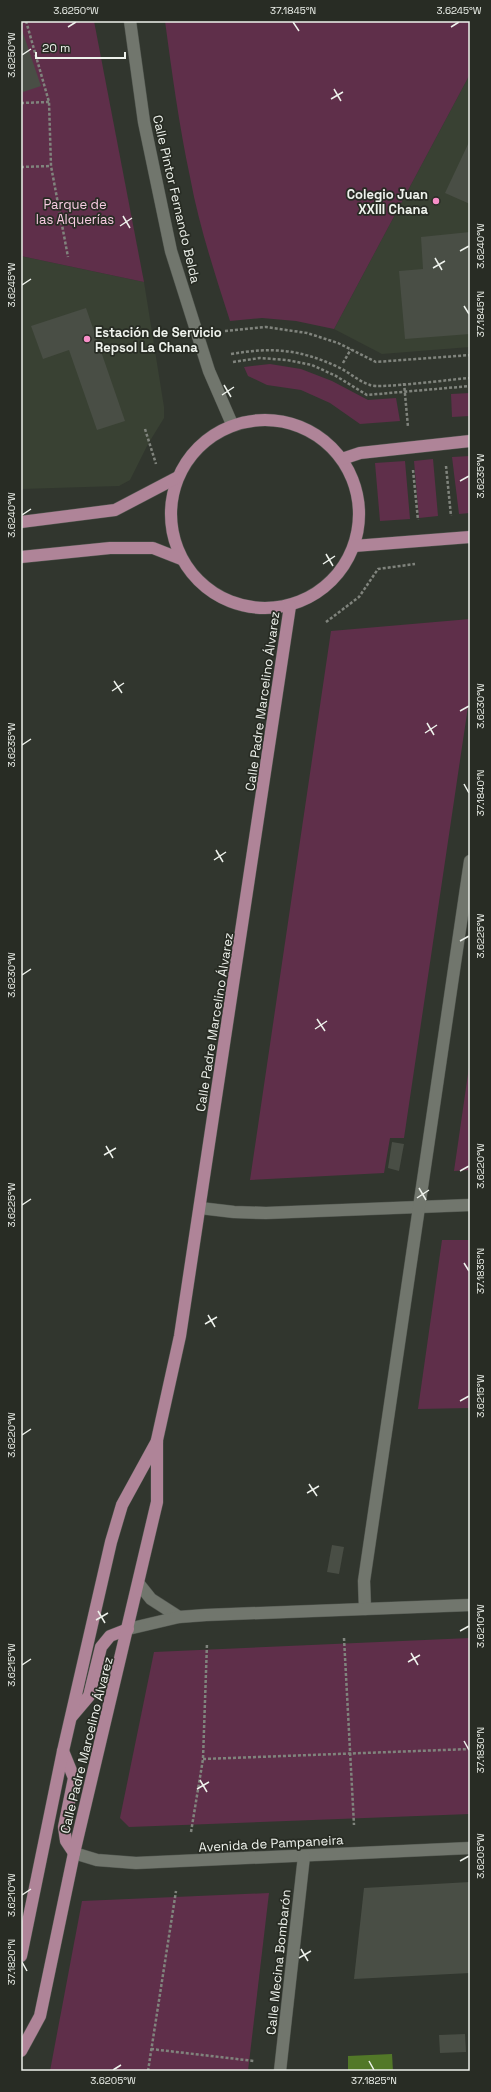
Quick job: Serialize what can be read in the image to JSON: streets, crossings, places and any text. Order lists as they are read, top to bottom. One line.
{"streets":{"main road":["Calle Padre Marcelino Álvarez"],"street":["Calle Pintor Fernando Belda","Avenida de Pampaneira","Calle Mecina Bombarón"]},"crossings":[["Calle Padre Marcelino Álvarez","Avenida de Pampaneira"],["Avenida de Pampaneira","Calle Mecina Bombarón"]],"parks":["Parque de las Alquerías"],"places":["Colegio Juan XXIII Chana","Estación de Servicio Repsol La Chana"],"scale_bar":"20 m","coordinates":["3.6250°W","37.1845°N","3.6245°W","3.6240°W","3.6235°W","3.6230°W","37.1840°N","3.6225°W","3.6220°W","37.1835°N","3.6215°W","3.6210°W","37.1830°N","3.6205°W","37.1820°N","37.1825°N"]}
